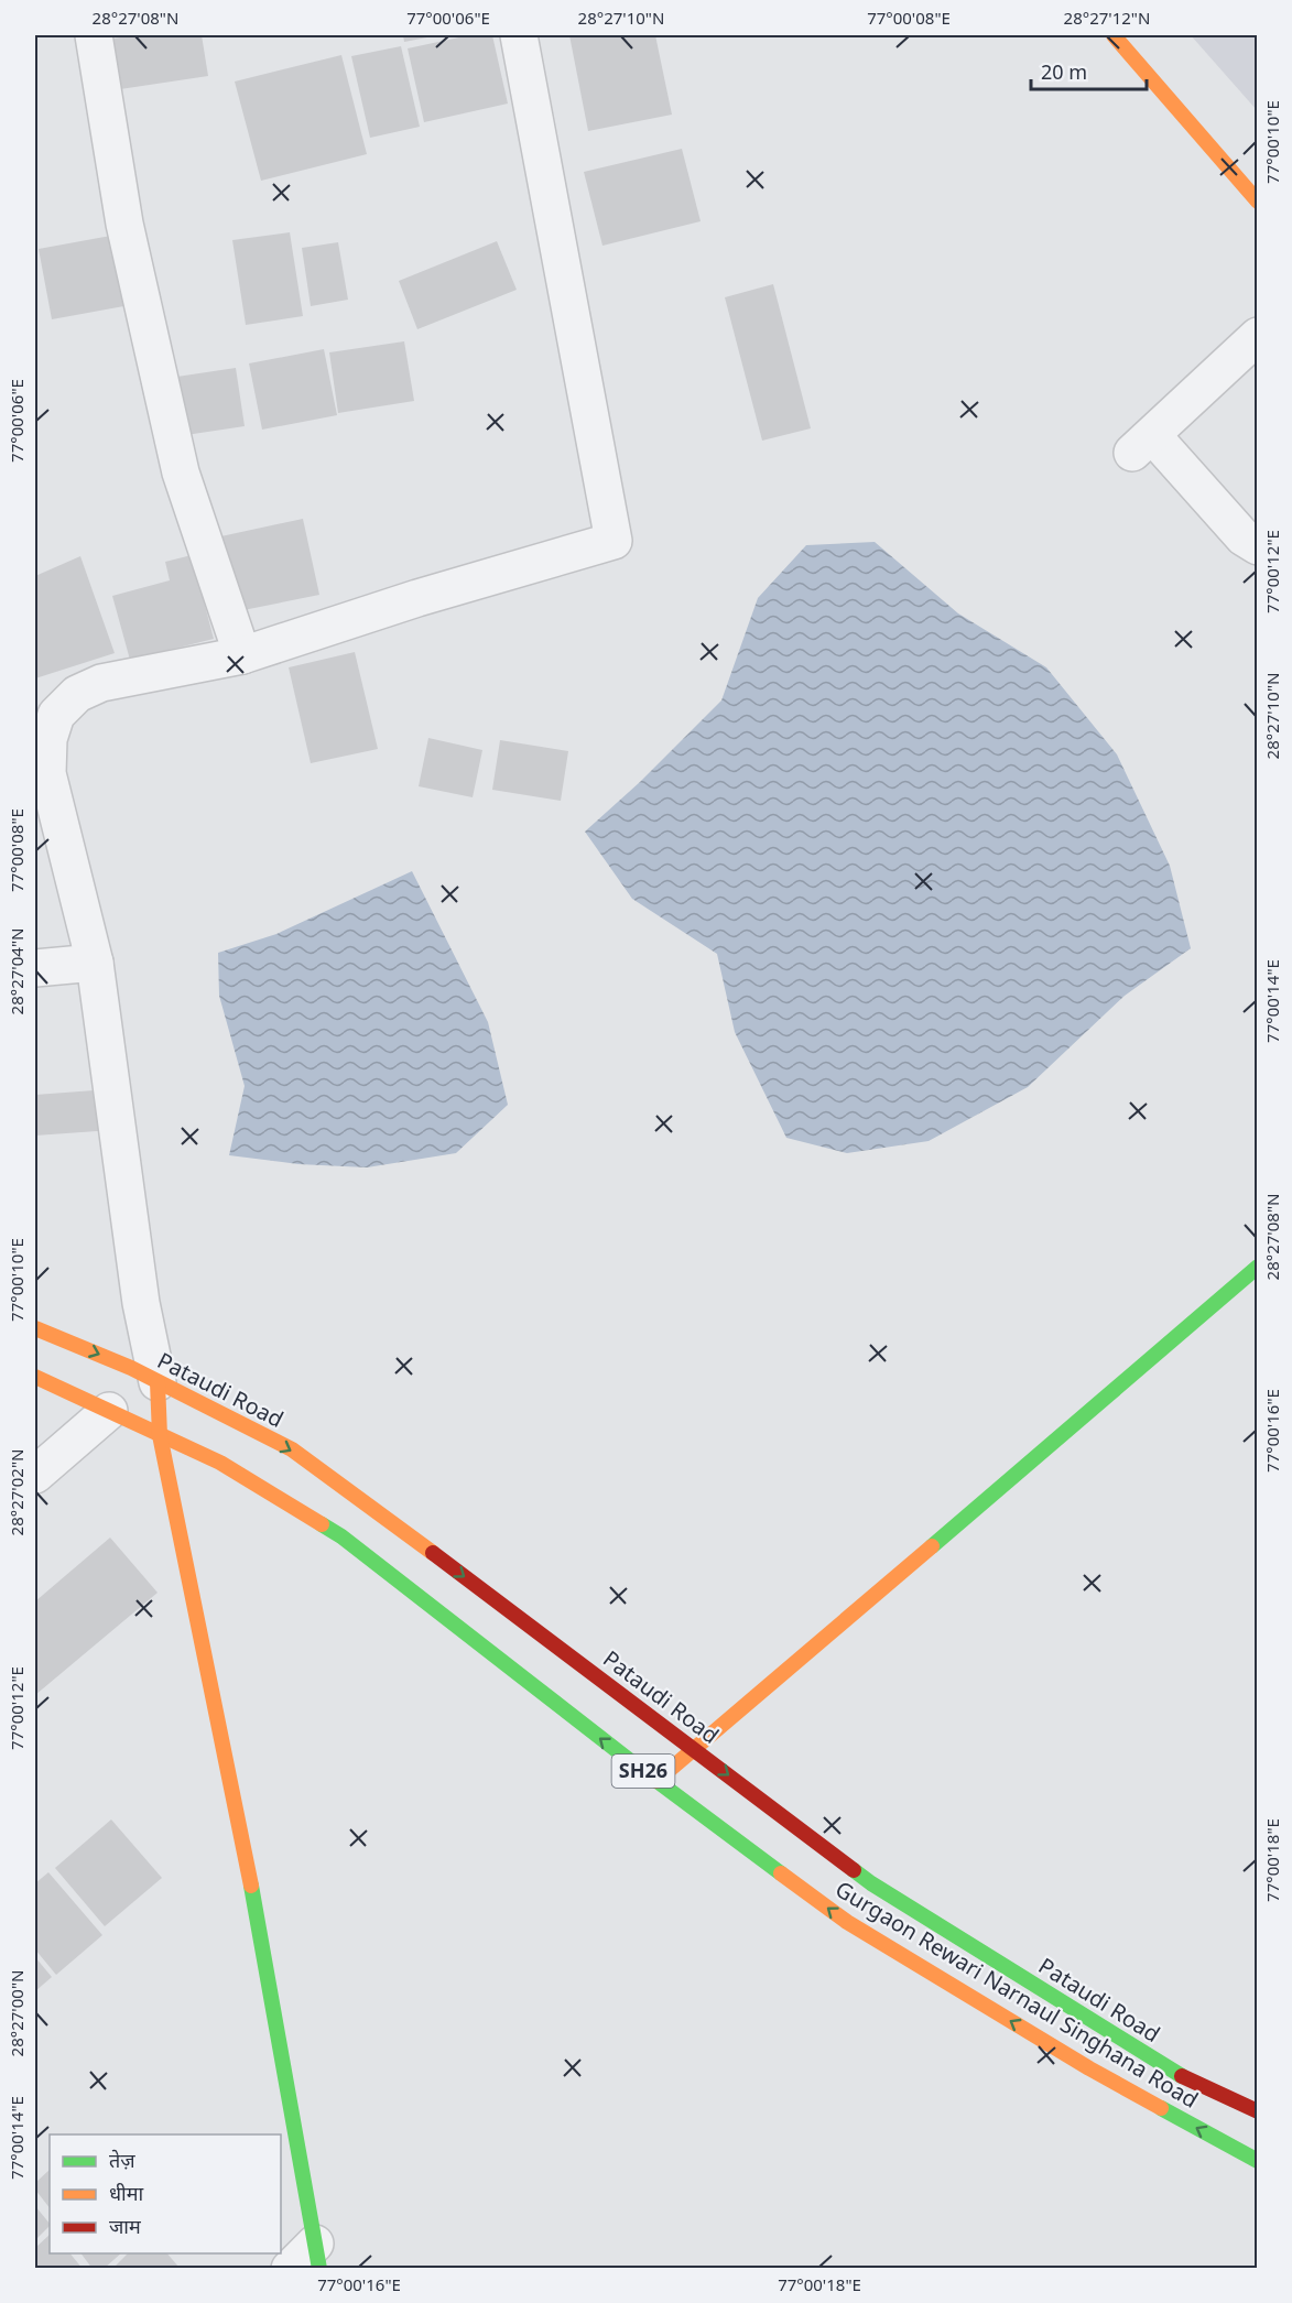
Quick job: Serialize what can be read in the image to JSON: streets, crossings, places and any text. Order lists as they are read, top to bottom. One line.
{"streets":{"main road":["Pataudi Road","SH26","Gurgaon Rewari Narnaul Singhana Road"]},"one_way":["Pataudi Road","Gurgaon Rewari Narnaul Singhana Road"],"legend":["तेज़","धीमा","जाम"],"scale_bar":"20 m","coordinates":["28°27'08\"N","77°00'06\"E","28°27'10\"N","77°00'08\"E","28°27'12\"N","77°00'10\"E","77°00'12\"E","28°27'04\"N","77°00'14\"E","77°00'16\"E","28°27'02\"N","77°00'18\"E","28°27'00\"N"]}
